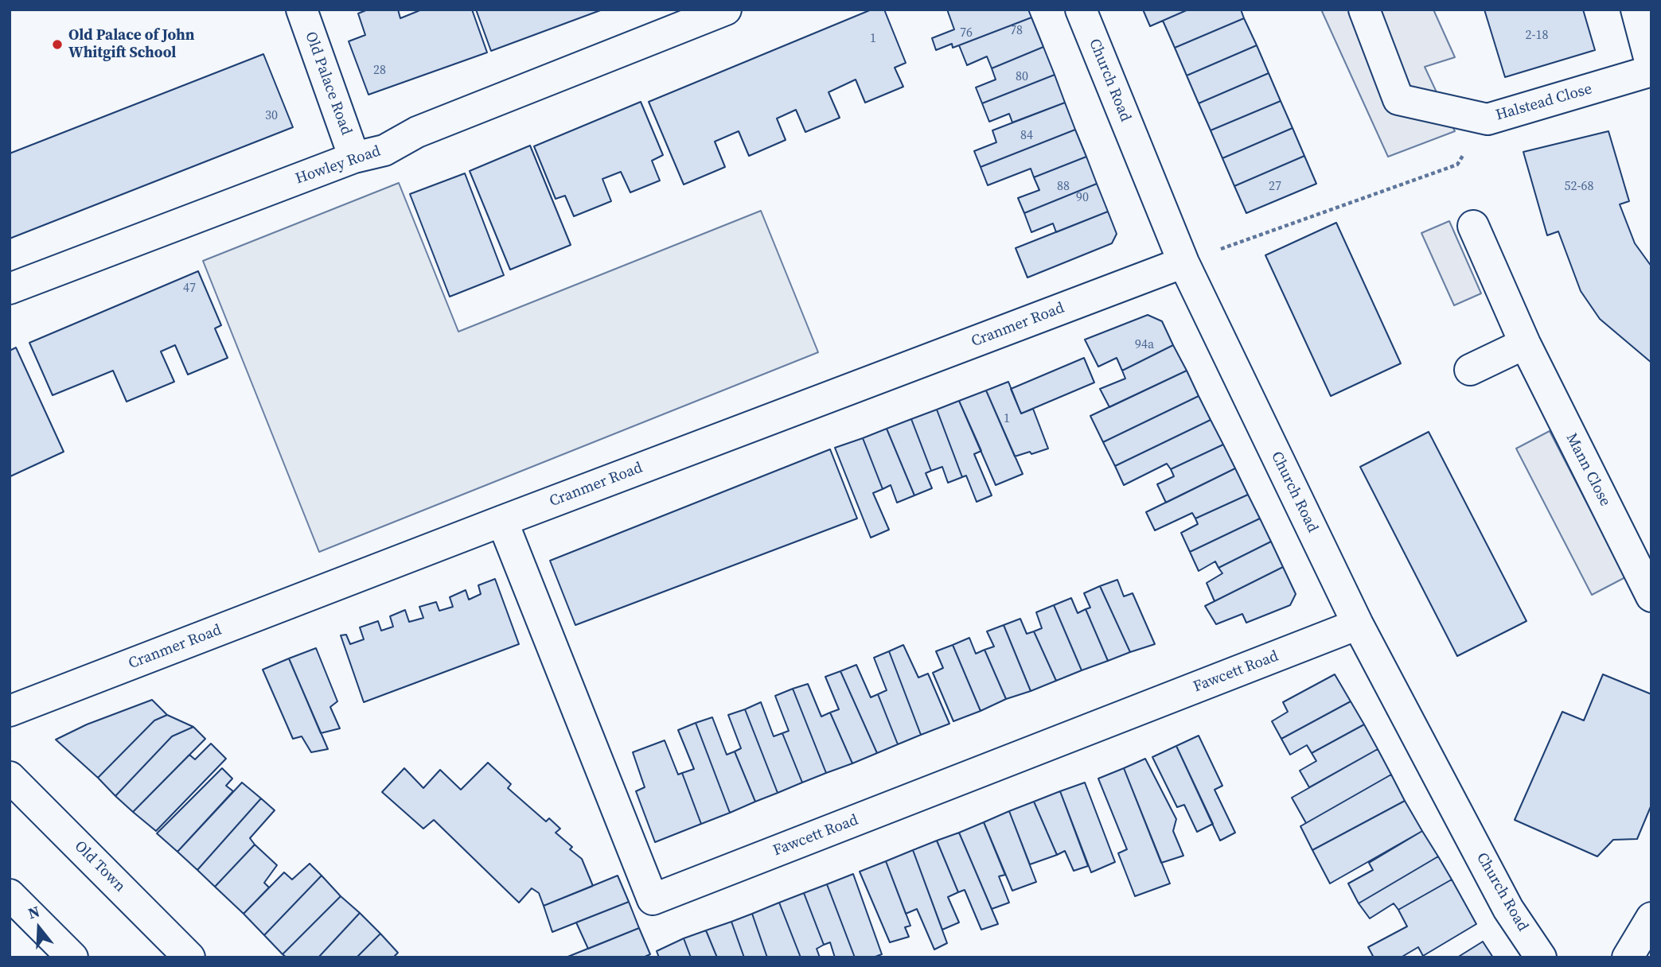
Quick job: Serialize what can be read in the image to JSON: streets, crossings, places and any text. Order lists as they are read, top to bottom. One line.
{"streets":{"street":["Church Road","Old Palace Road","Halstead Close","Howley Road","Cranmer Road","Mann Close","Fawcett Road","Old Town"]},"crossings":[["Church Road","Cranmer Road"],["Church Road","Fawcett Road"],["Old Palace Road","Howley Road"],["Cranmer Road","Fawcett Road"]],"places":["Old Palace of John Whitgift School"],"house_numbers":["78","76","2-18","1","28","80","30","84","88","27","52-68","90","47","94a","1"],"north":"top"}
